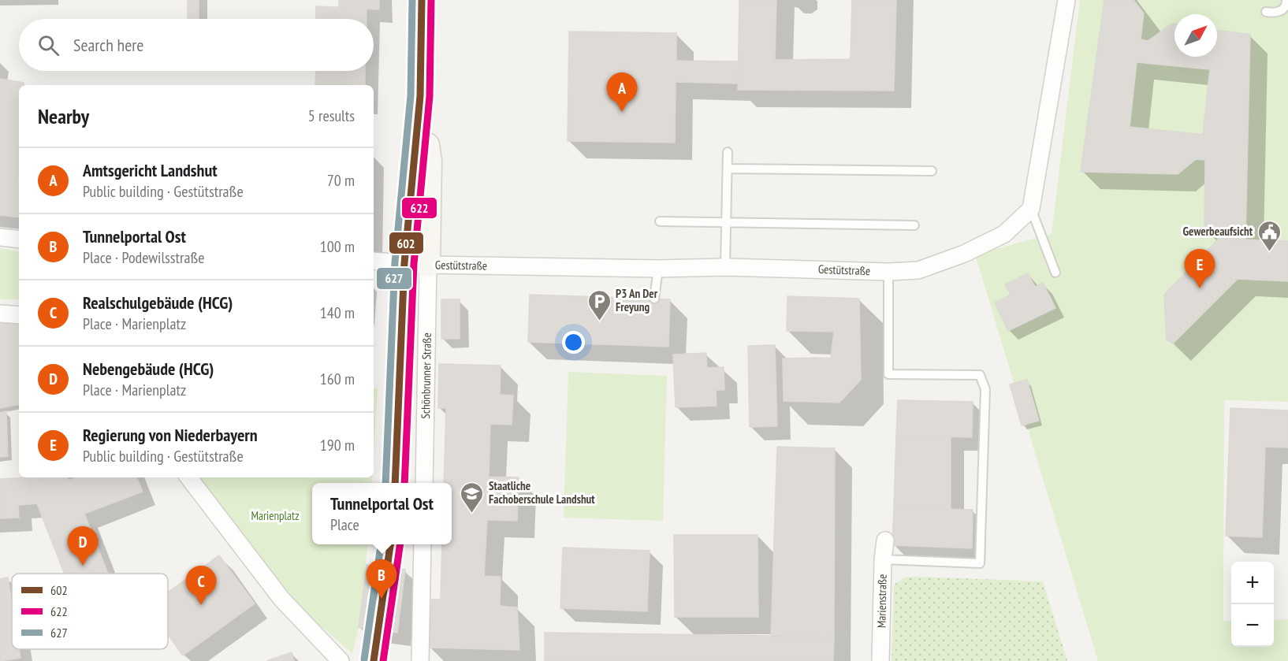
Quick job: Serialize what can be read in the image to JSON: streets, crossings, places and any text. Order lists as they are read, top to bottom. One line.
{"streets":{"street":["Gestütstraße","Schönbrunner Straße","Marienstraße"]},"crossings":[["Gestütstraße","Schönbrunner Straße"]],"parks":["Marienplatz"],"places":{"public building":["Gewerbeaufsicht"],"parking":["P3 An Der Freyung"],"school or university":["Staatliche Fachoberschule Landshut"]},"lines":["transit line 602","transit line 622","transit line 627"],"legend":["602","622","627"],"north":"top right","page":{"search":"Search here","pins":["A","E","D","B","C"],"heading":["Nearby","5 results"],"list":[{"mark":"A","name":"Amtsgericht Landshut","note":"Public building · Gestütstraße","value":"70 m"},{"mark":"B","name":"Tunnelportal Ost","note":"Place · Podewilsstraße","value":"100 m"},{"mark":"C","name":"Realschulgebäude (HCG)","note":"Place · Marienplatz","value":"140 m"},{"mark":"D","name":"Nebengebäude (HCG)","note":"Place · Marienplatz","value":"160 m"},{"mark":"E","name":"Regierung von Niederbayern","note":"Public building · Gestütstraße","value":"190 m"}],"popup":["Tunnelportal Ost","Place"],"map_buttons":["+","−"]}}
